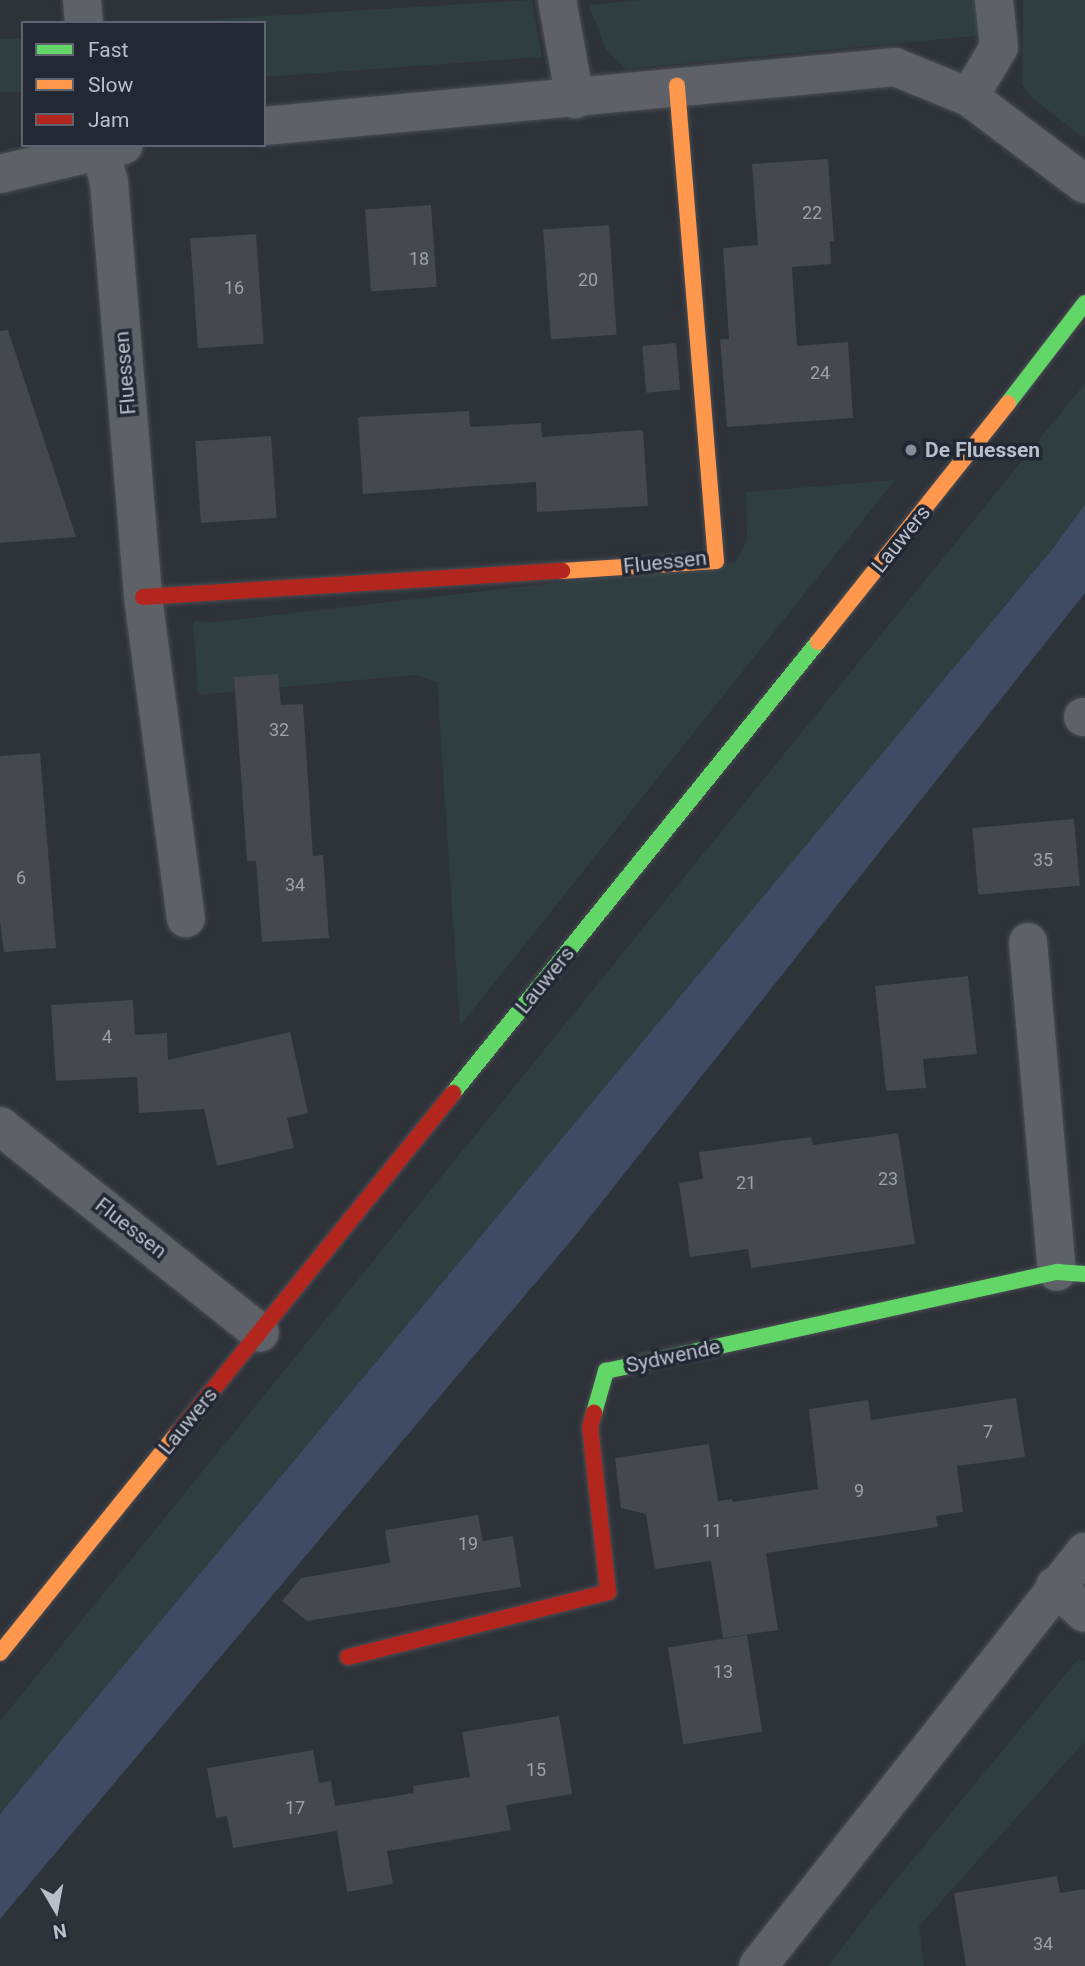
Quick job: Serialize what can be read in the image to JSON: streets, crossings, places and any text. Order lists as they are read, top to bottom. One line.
{"streets":{"street":["Fluessen","Lauwers","Sydwende"]},"crossings":[["Fluessen","Lauwers"]],"places":["De Fluessen"],"house_numbers":["22","18","20","16","24","32","35","6","34","4","23","21","7","9","11","19","13","15","17","34"],"legend":["Fast","Slow","Jam"],"north":"bottom"}
